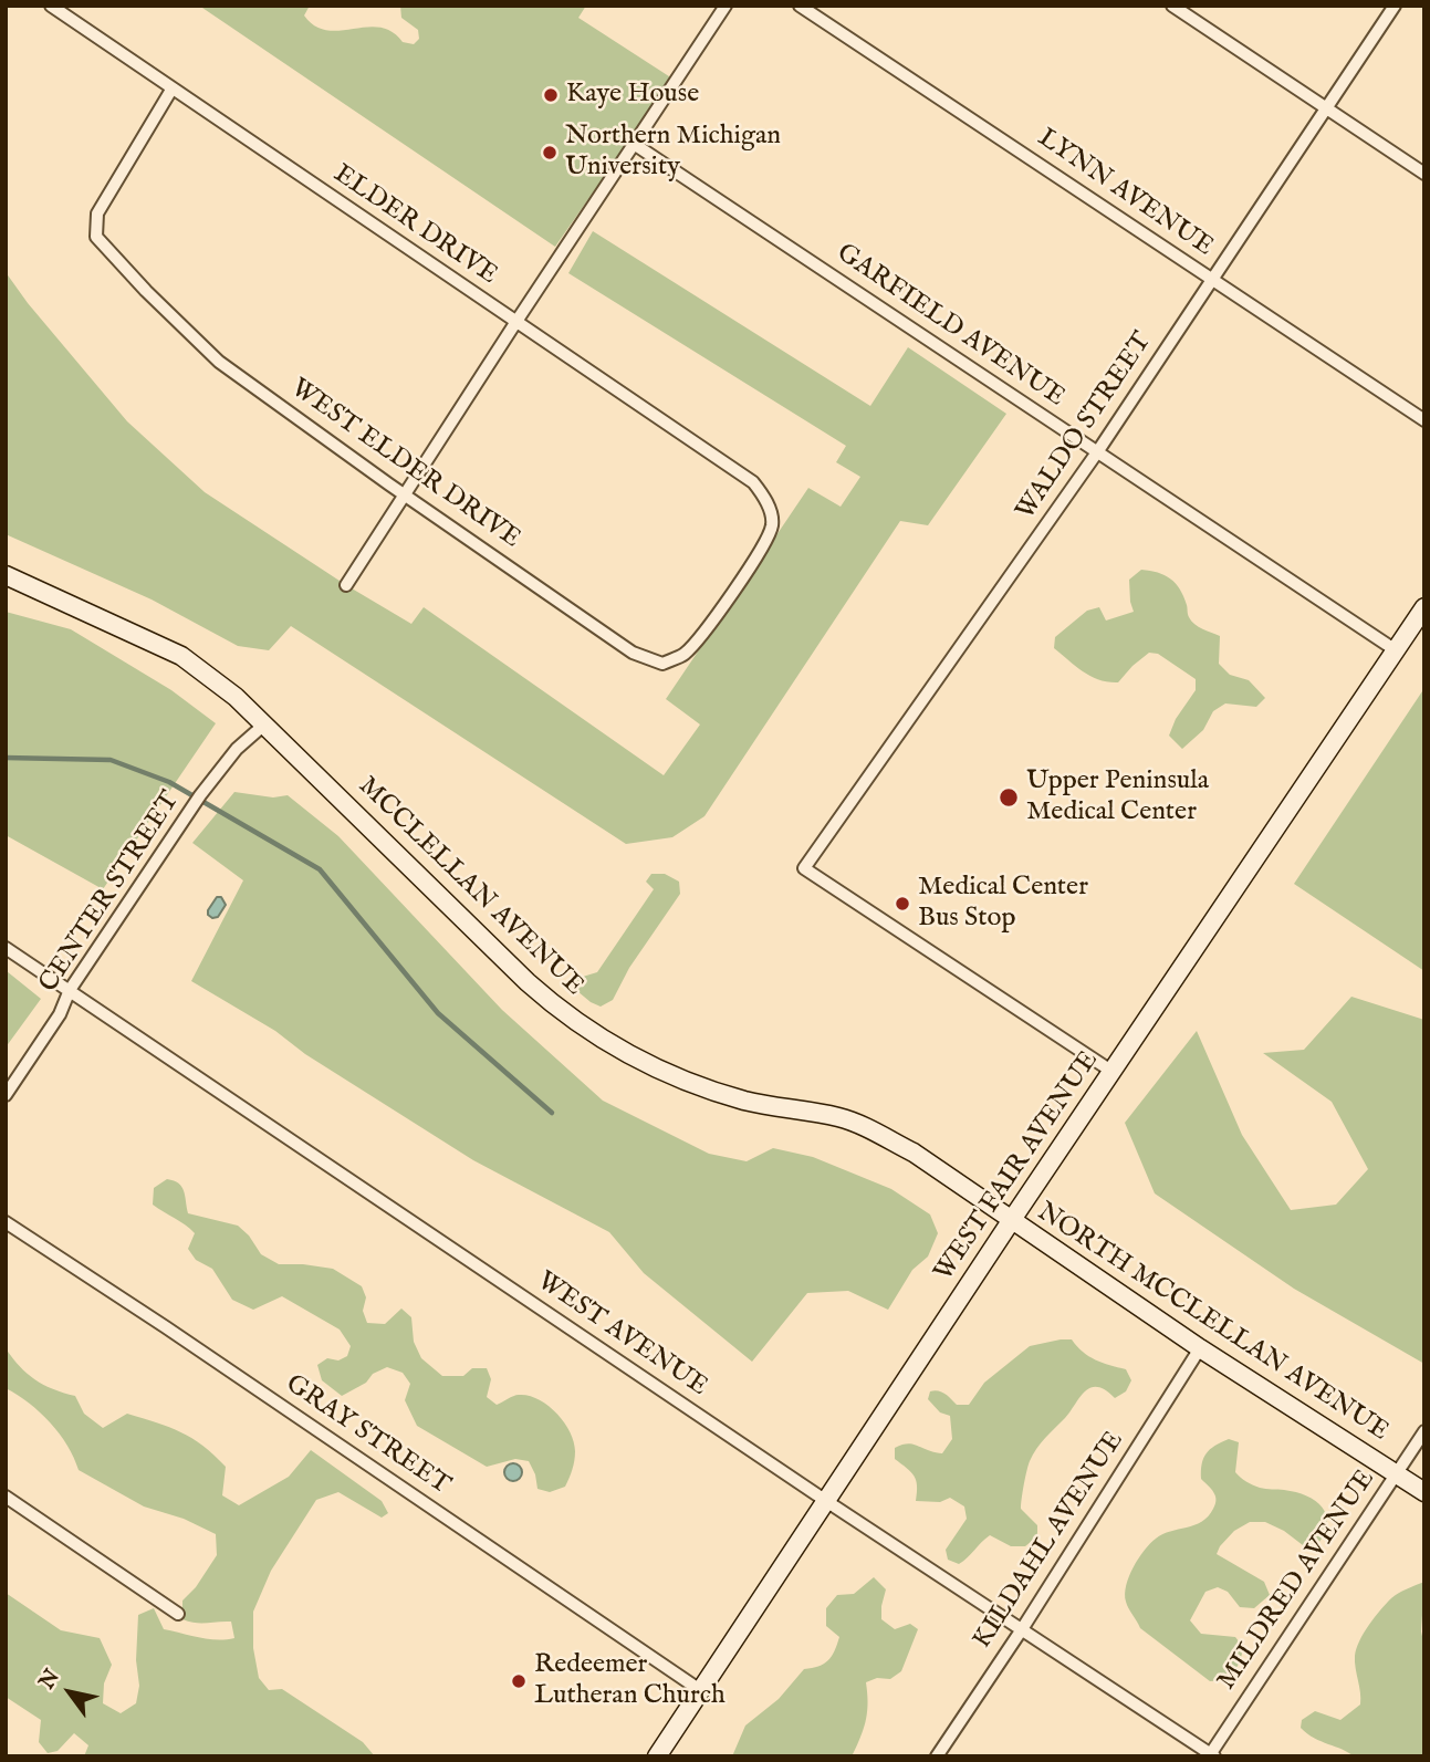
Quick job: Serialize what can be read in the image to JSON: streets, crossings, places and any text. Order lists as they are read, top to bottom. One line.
{"streets":{"main road":["MCCLELLAN AVENUE","WEST FAIR AVENUE","NORTH MCCLELLAN AVENUE"],"street":["LYNN AVENUE","ELDER DRIVE","GARFIELD AVENUE","WALDO STREET","WEST ELDER DRIVE","CENTER STREET","WEST AVENUE","GRAY STREET","KILDAHL AVENUE","MILDRED AVENUE"]},"crossings":[["LYNN AVENUE","WALDO STREET"],["ELDER DRIVE","WEST ELDER DRIVE"],["GARFIELD AVENUE","WALDO STREET"],["GARFIELD AVENUE","WEST FAIR AVENUE"],["WALDO STREET","WEST FAIR AVENUE"],["MCCLELLAN AVENUE","CENTER STREET"],["MCCLELLAN AVENUE","WEST FAIR AVENUE"],["MCCLELLAN AVENUE","NORTH MCCLELLAN AVENUE"],["CENTER STREET","WEST AVENUE"],["WEST FAIR AVENUE","NORTH MCCLELLAN AVENUE"],["WEST FAIR AVENUE","WEST AVENUE"],["WEST FAIR AVENUE","GRAY STREET"],["NORTH MCCLELLAN AVENUE","KILDAHL AVENUE"],["NORTH MCCLELLAN AVENUE","MILDRED AVENUE"],["WEST AVENUE","KILDAHL AVENUE"],["WEST AVENUE","MILDRED AVENUE"]],"places":["Kaye House","Northern Michigan University","Upper Peninsula Medical Center","Medical Center Bus Stop","Redeemer Lutheran Church"],"north":"top left"}
